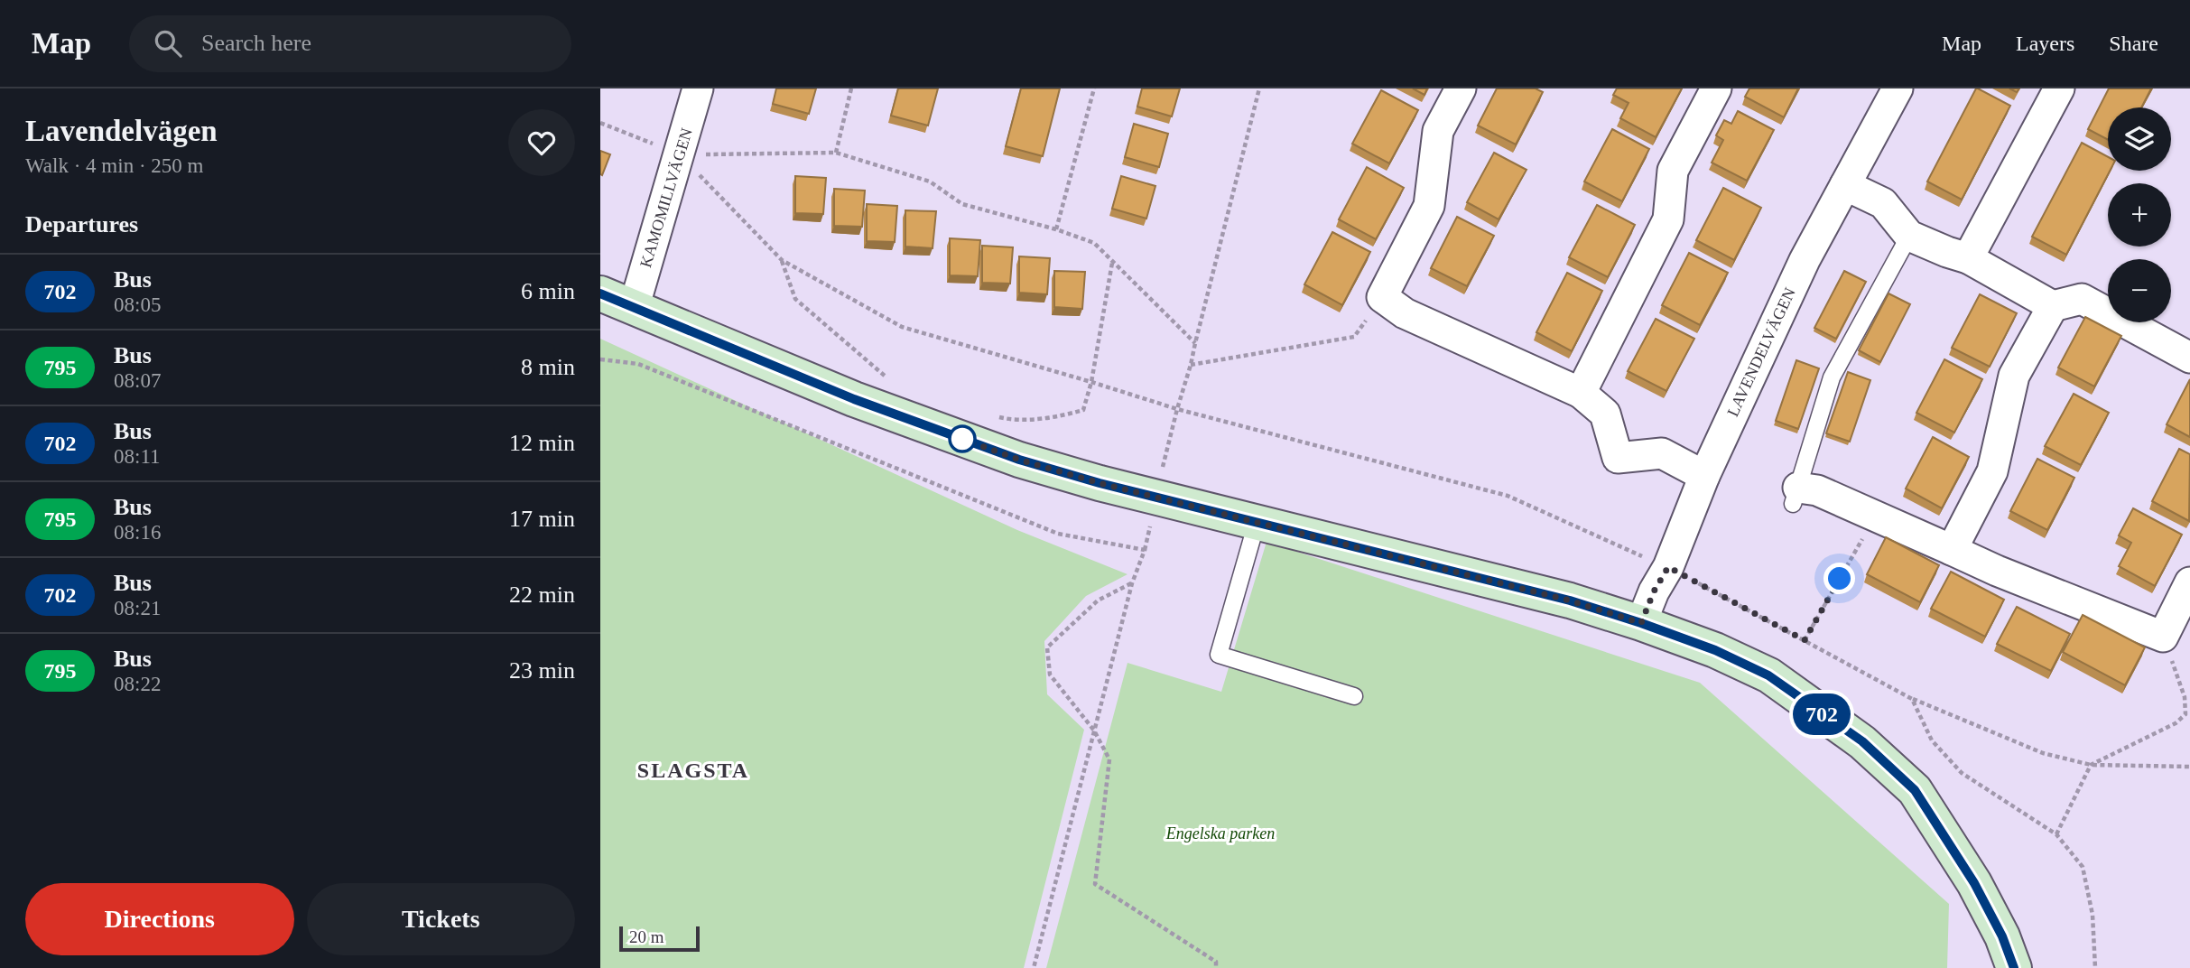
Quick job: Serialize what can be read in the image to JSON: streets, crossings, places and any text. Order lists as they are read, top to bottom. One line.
{"streets":{"street":["KAMOMILLVÄGEN","LAVENDELVÄGEN"]},"districts":["SLAGSTA"],"parks":["Engelska parken"],"lines":["bus line 702"],"scale_bar":"20 m","page":{"header":"Map","search":"Search here","nav":["Map","Layers","Share"],"heading":[["Lavendelvägen","Walk · 4 min · 250 m"],"Departures"],"on_map":"702","map_buttons":["+","−"],"list":[{"mark":"702","name":"Bus","note":"08:05","value":"6 min"},{"mark":"795","name":"Bus","note":"08:07","value":"8 min"},{"mark":"702","name":"Bus","note":"08:11","value":"12 min"},{"mark":"795","name":"Bus","note":"08:16","value":"17 min"},{"mark":"702","name":"Bus","note":"08:21","value":"22 min"},{"mark":"795","name":"Bus","note":"08:22","value":"23 min"}],"buttons":["Directions","Tickets"],"scale":"20 m"}}
